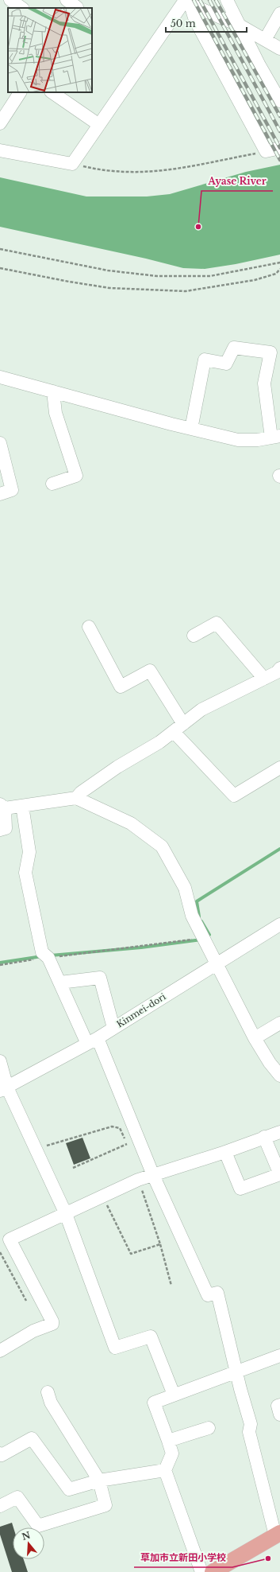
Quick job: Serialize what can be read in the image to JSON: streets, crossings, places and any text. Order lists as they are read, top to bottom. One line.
{"streets":{"street":["Kinmei-dori"]},"places":["Ayase River","草加市立新田小学校"],"scale_bar":"50 m","north":"top"}
